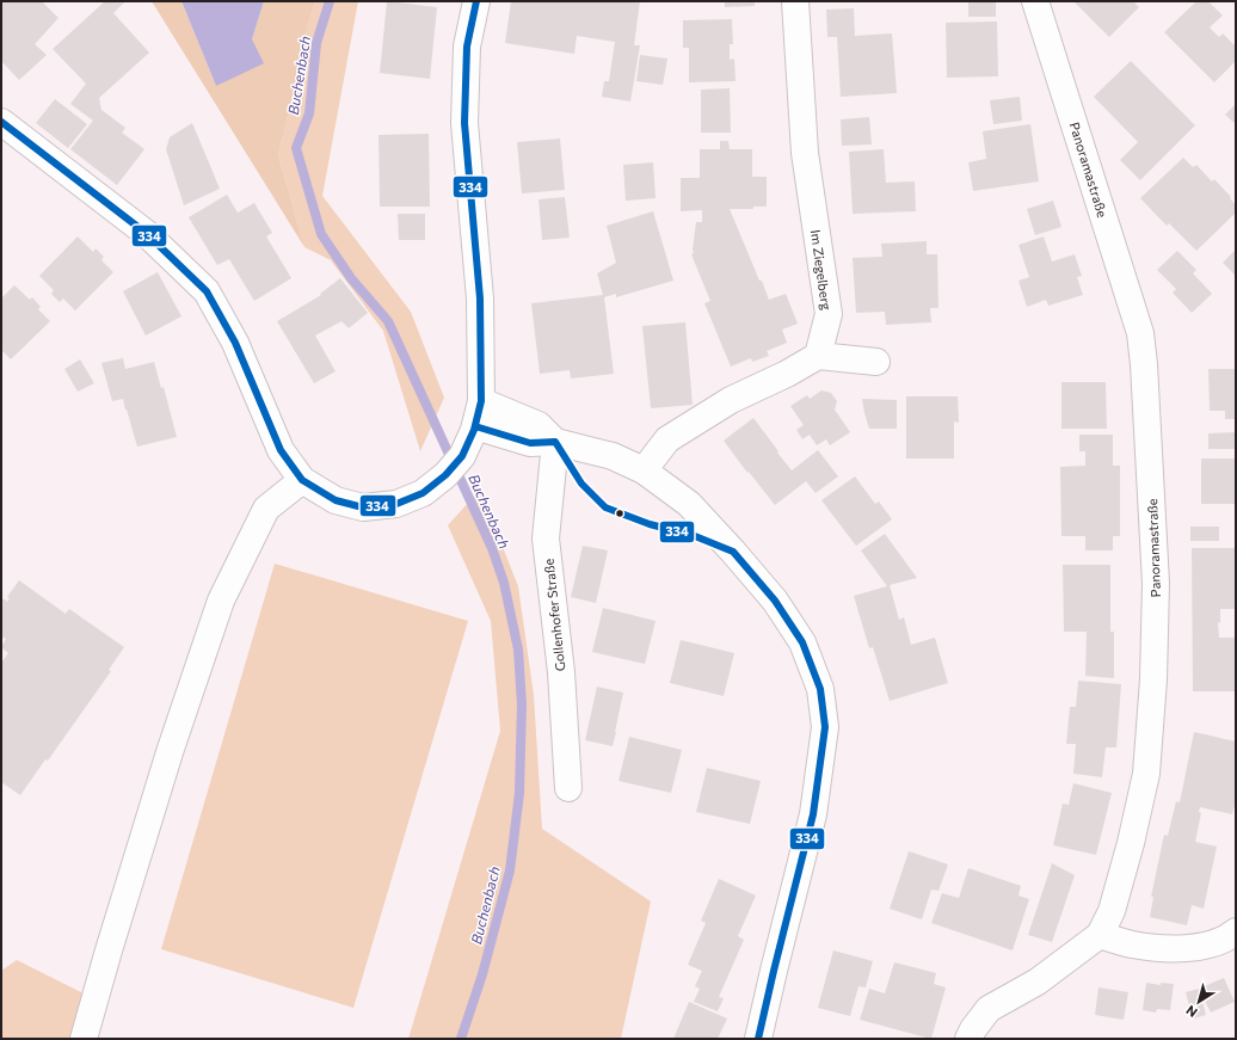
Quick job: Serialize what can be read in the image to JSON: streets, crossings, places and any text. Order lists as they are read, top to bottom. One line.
{"streets":{"street":["Panoramastraße","Im Ziegelberg","Gollenhofer Straße"]},"water":["Buchenbach"],"lines":["transit line 334"],"north":"bottom left"}
